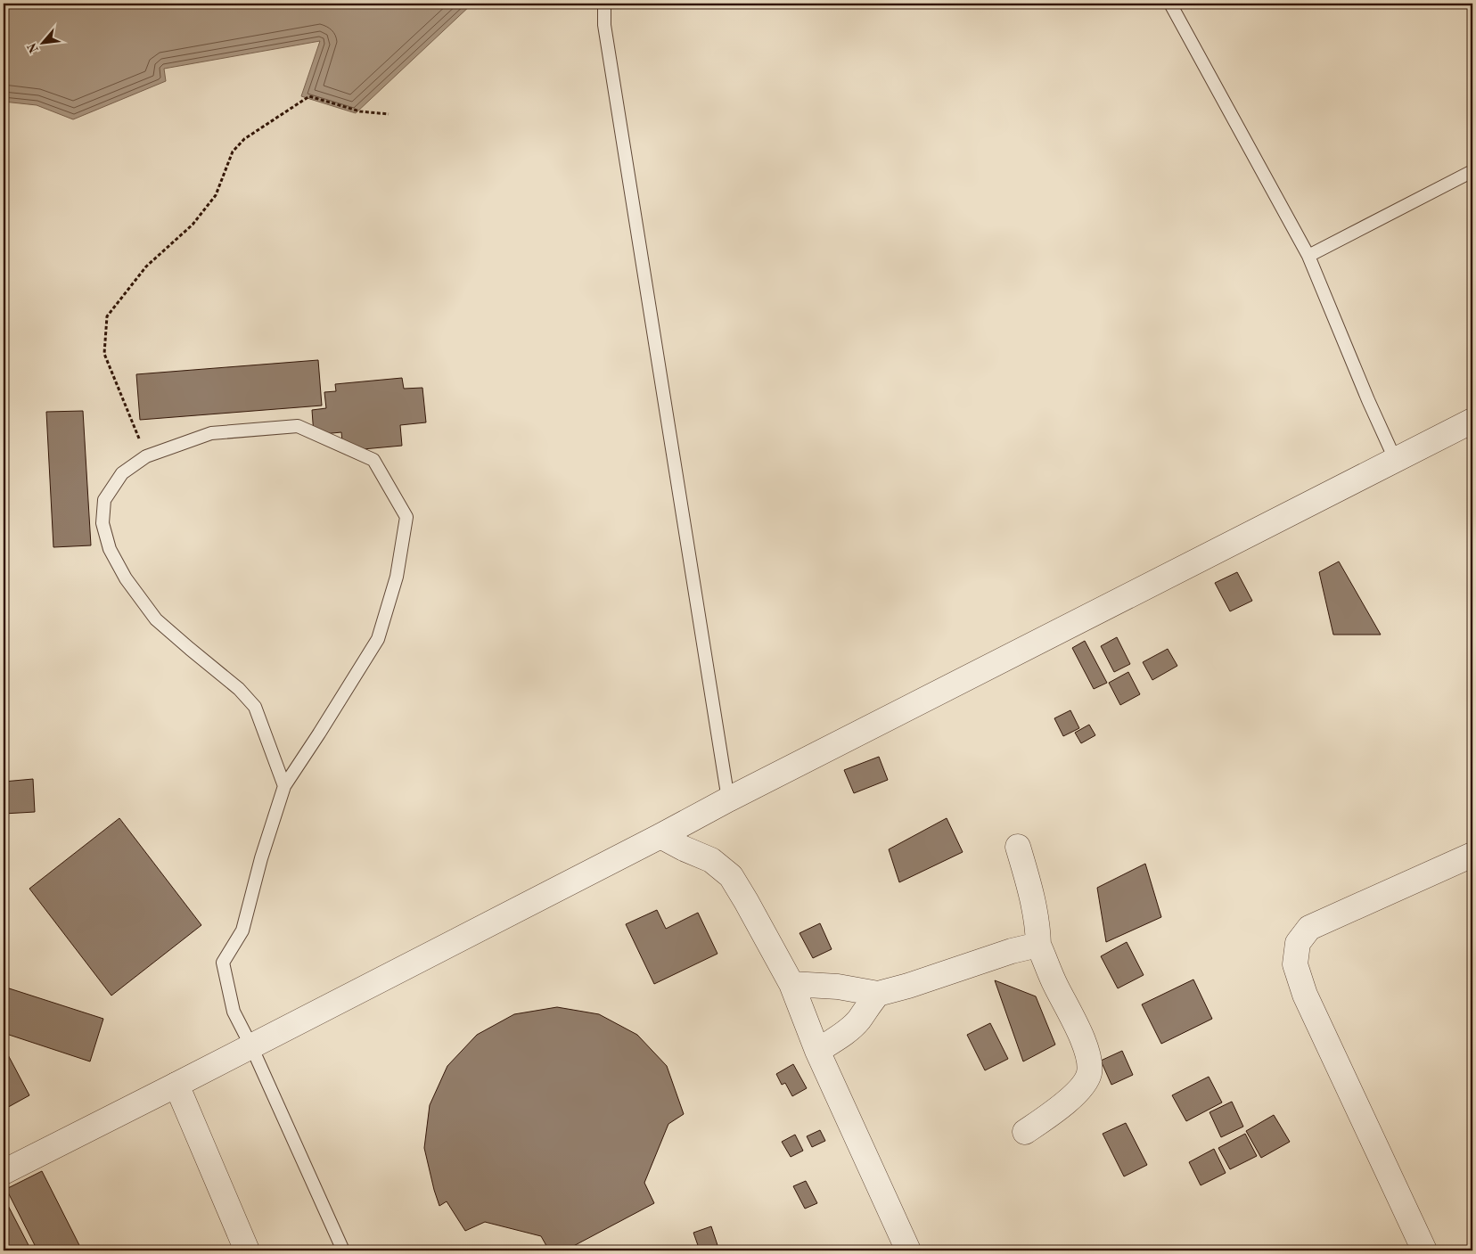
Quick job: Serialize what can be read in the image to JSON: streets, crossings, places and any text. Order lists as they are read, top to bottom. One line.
{"north":"bottom left"}
